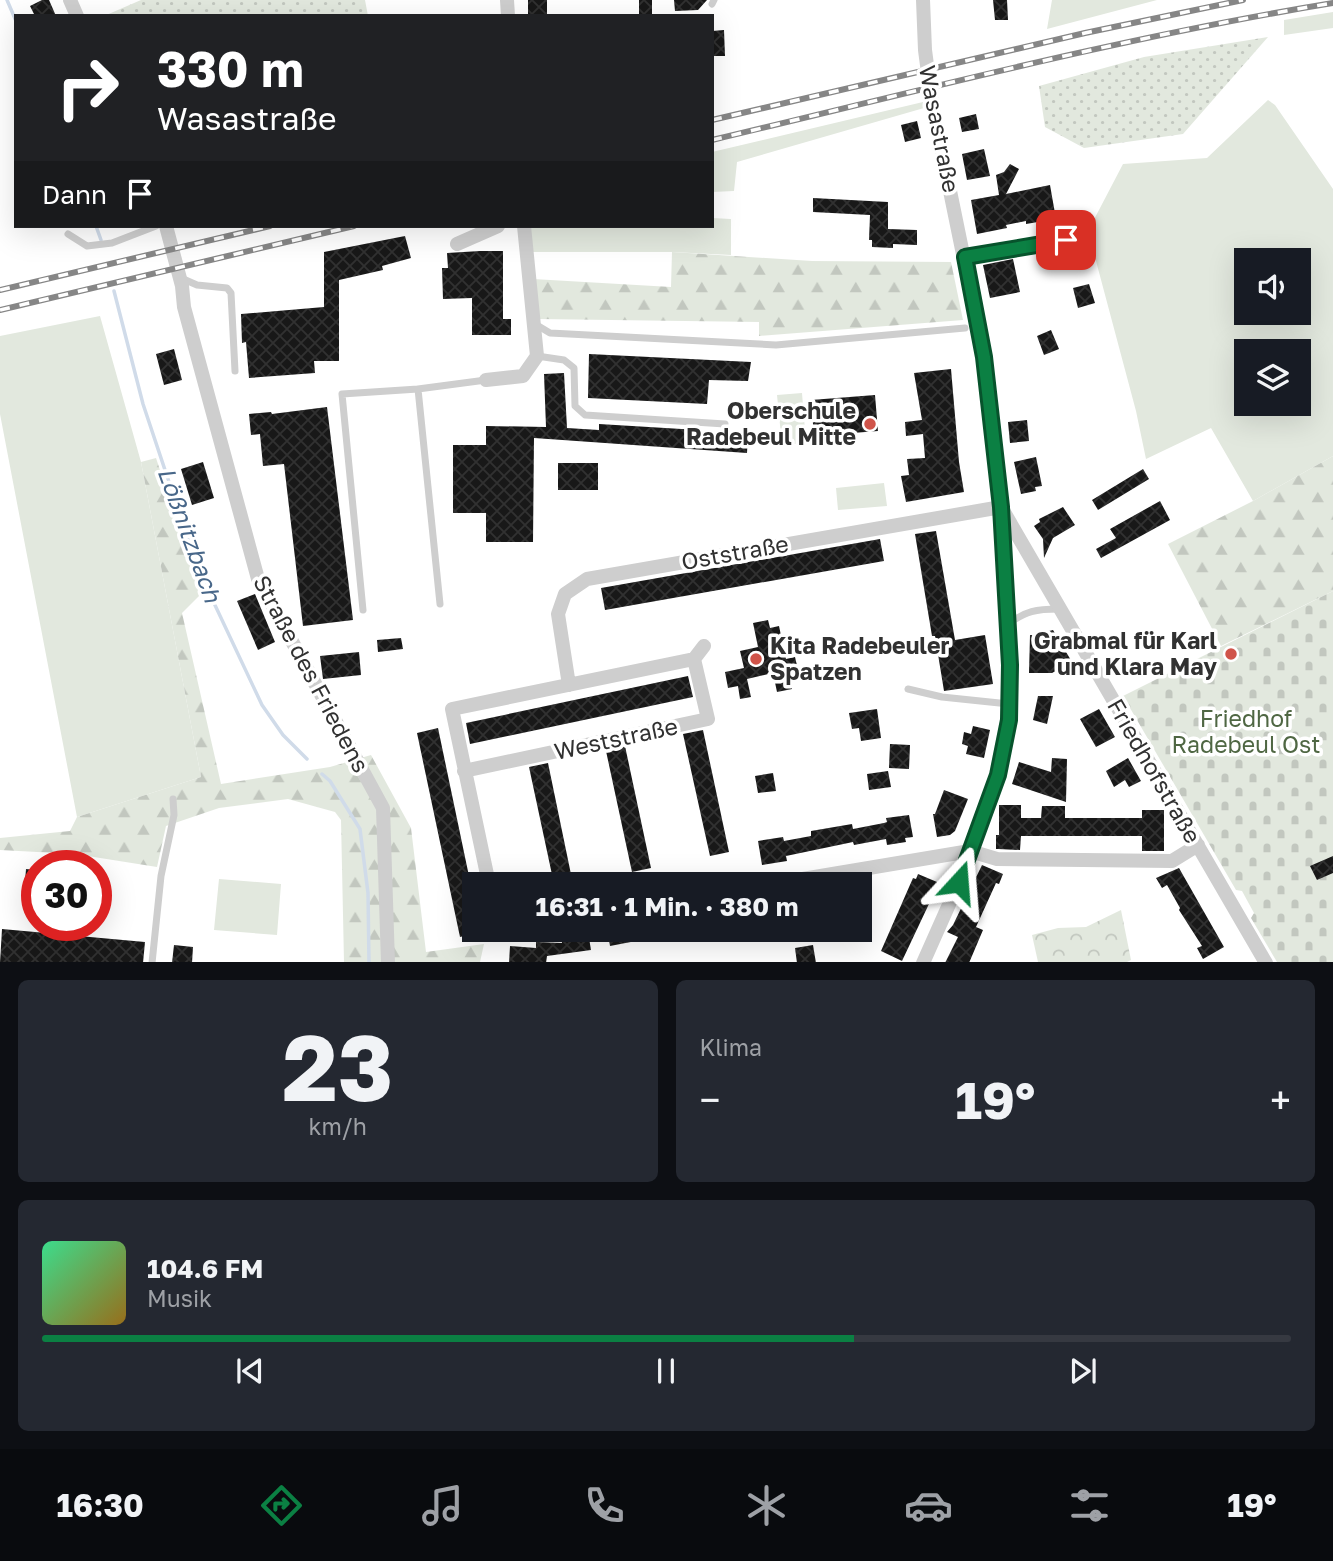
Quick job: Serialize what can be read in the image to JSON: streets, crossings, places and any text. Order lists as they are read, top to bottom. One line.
{"streets":{"street":["Wasastraße","Oststraße","Straße des Friedens","Weststraße","Friedhofstraße"]},"crossings":[["Wasastraße","Oststraße"],["Wasastraße","Friedhofstraße"],["Oststraße","Friedhofstraße"]],"water":["Lößnitzbach"],"parks":["Friedhof Radebeul Ost"],"places":["Oberschule Radebeul Mitte","Grabmal für Karl und Klara May","Kita Radebeuler Spatzen"],"page":{"turn":["330 m","Wasastraße"],"then":"Dann","limit":"30","trip":"16:31 · 1 Min. · 380 m","tile":[["23","km/h"],"Klima"],"heat":["−","19°","+"],"song":["104.6 FM","Musik"],"tabs":["16:30","19°"]}}
